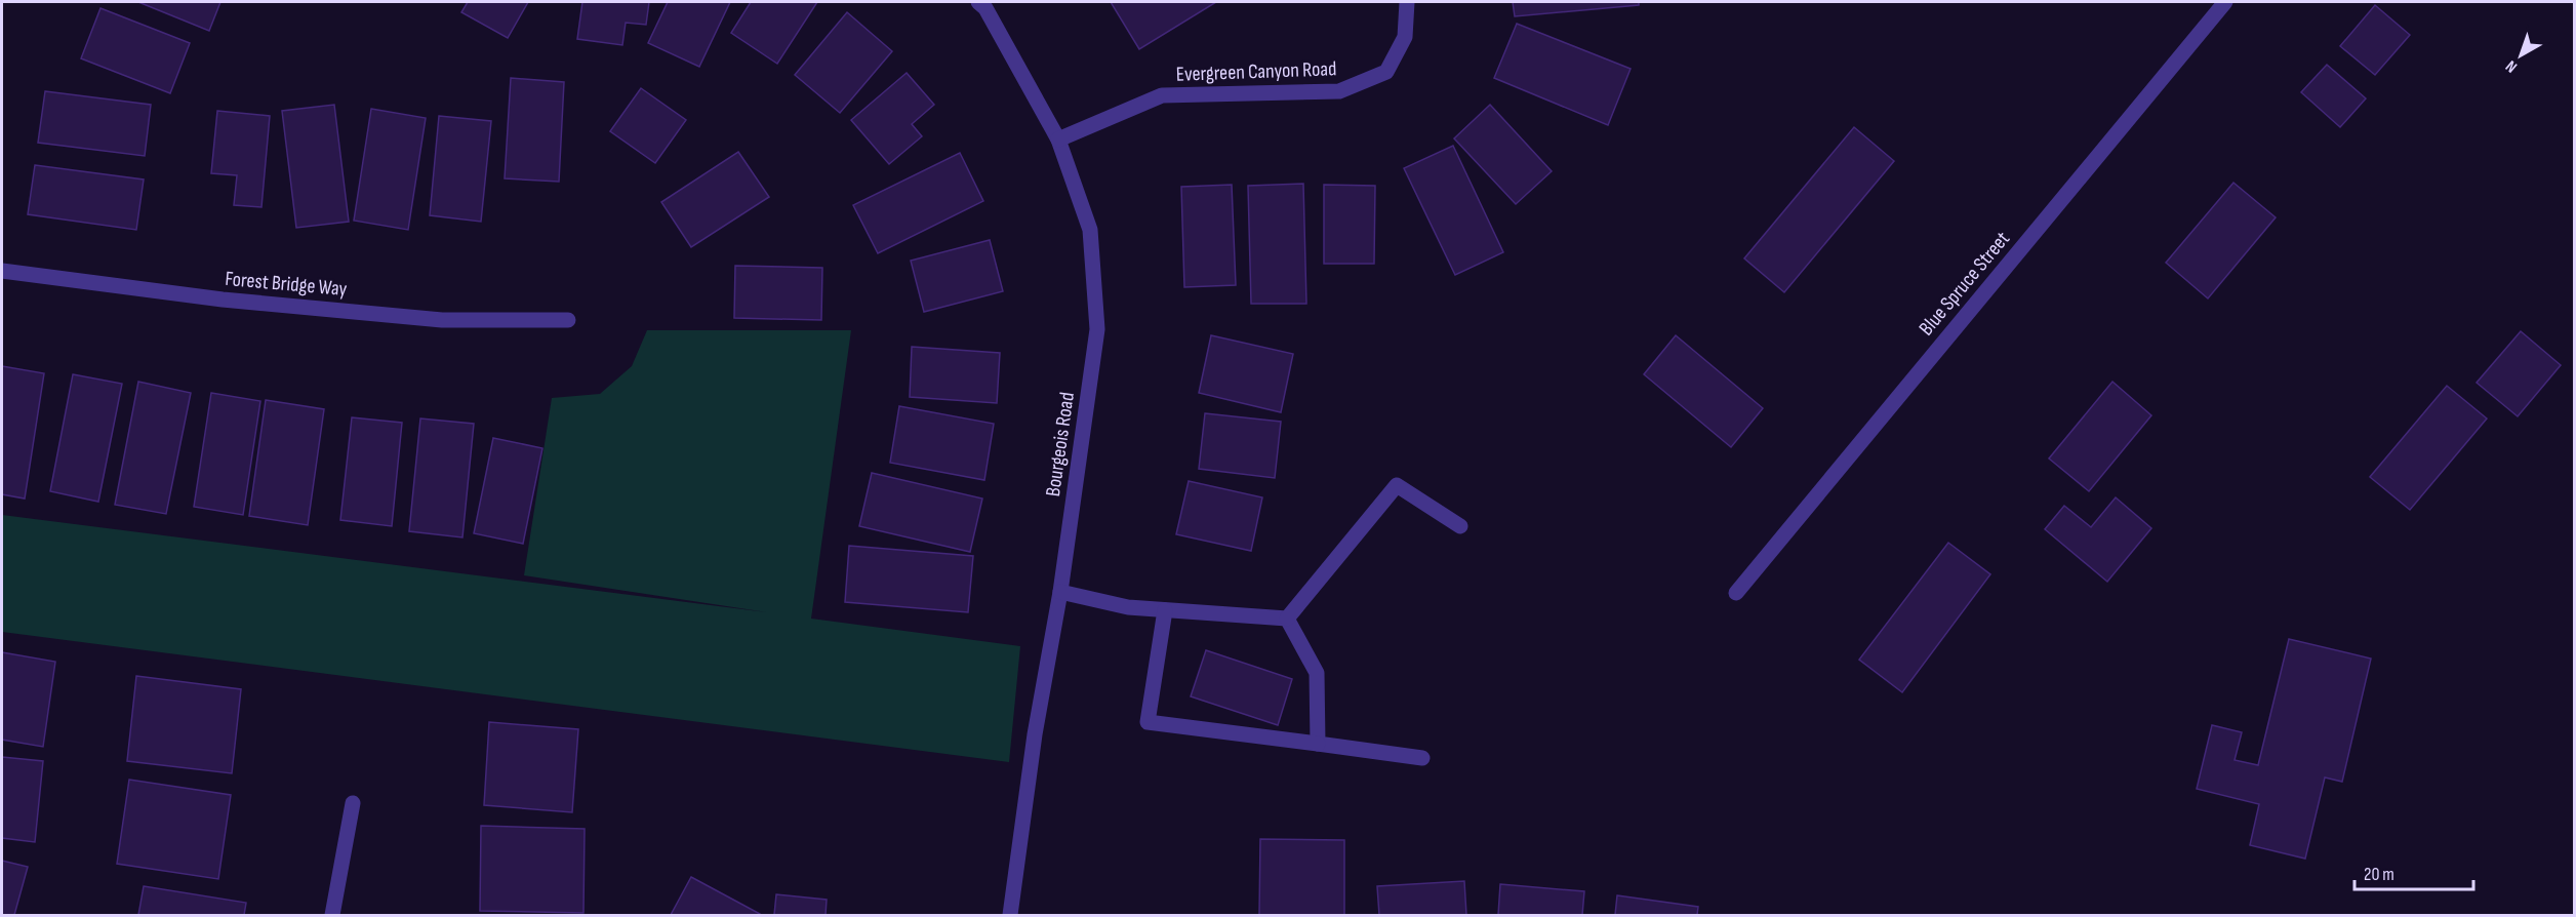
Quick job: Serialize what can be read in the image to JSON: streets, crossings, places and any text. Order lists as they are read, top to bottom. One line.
{"streets":{"street":["Evergreen Canyon Road","Forest Bridge Way","Blue Spruce Street","Bourgeois Road"]},"crossings":[["Evergreen Canyon Road","Bourgeois Road"]],"scale_bar":"20 m","north":"bottom left"}
